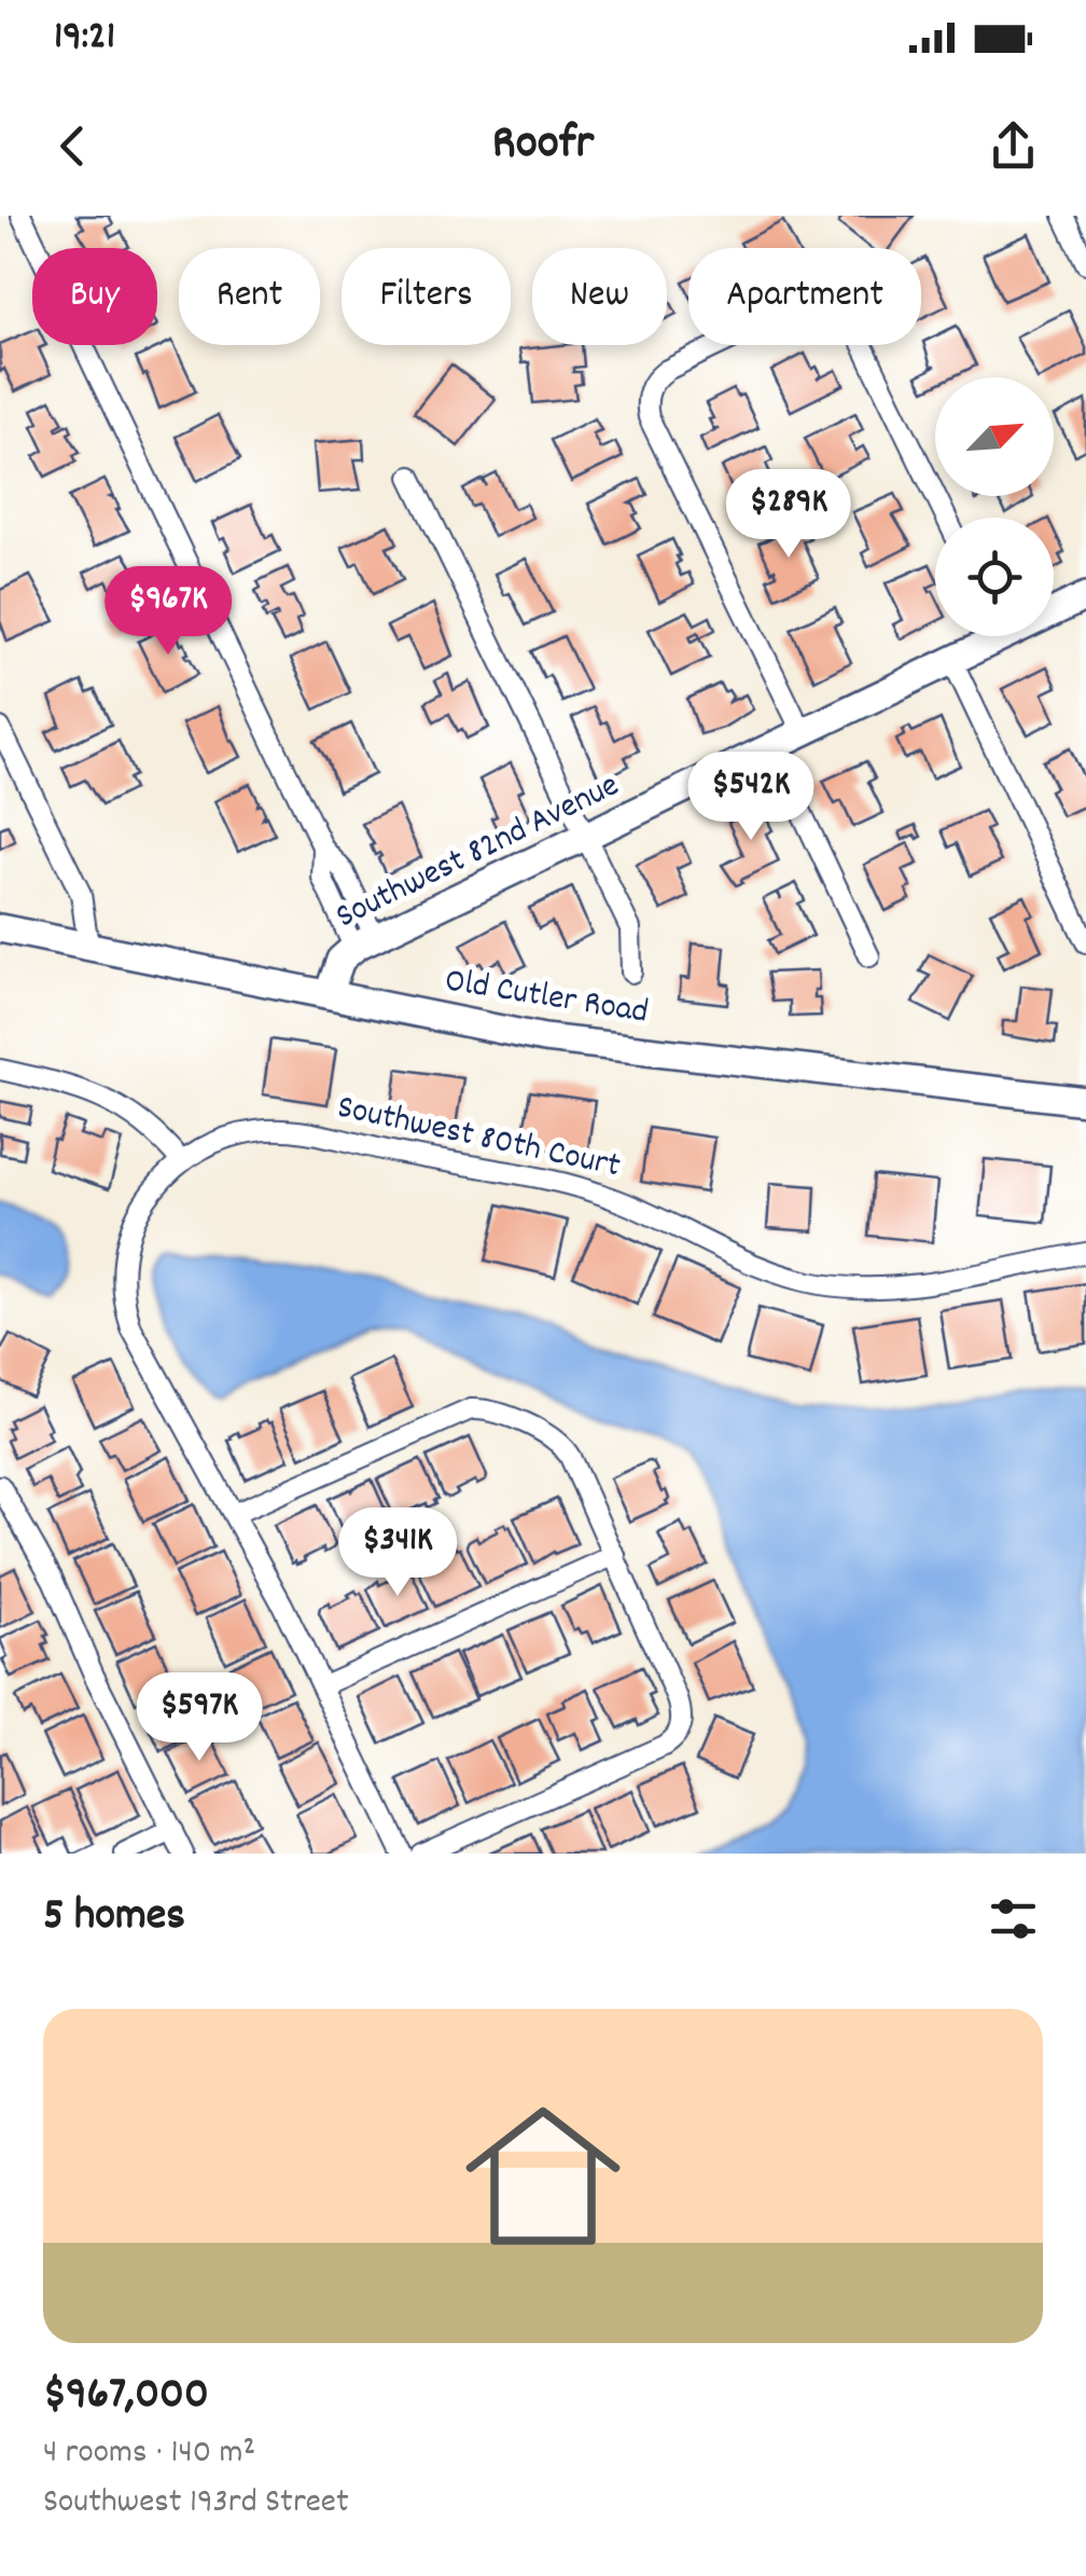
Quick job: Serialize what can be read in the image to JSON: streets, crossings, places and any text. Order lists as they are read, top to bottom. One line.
{"streets":{"main road":["Southwest 82nd Avenue","Old Cutler Road"],"street":["Southwest 80th Court"]},"crossings":[["Southwest 82nd Avenue","Old Cutler Road"]],"north":"top right","page":{"status":"19:21","header":"Roofr","chip":["Buy","Rent","Filters","New","Apartment"],"price":["$289K","$967K","$542K","$341K","$597K"],"heading":"5 homes","list":[{"name":"$967,000","note":"4 rooms · 140 m² · Southwest 193rd Street"}]}}
